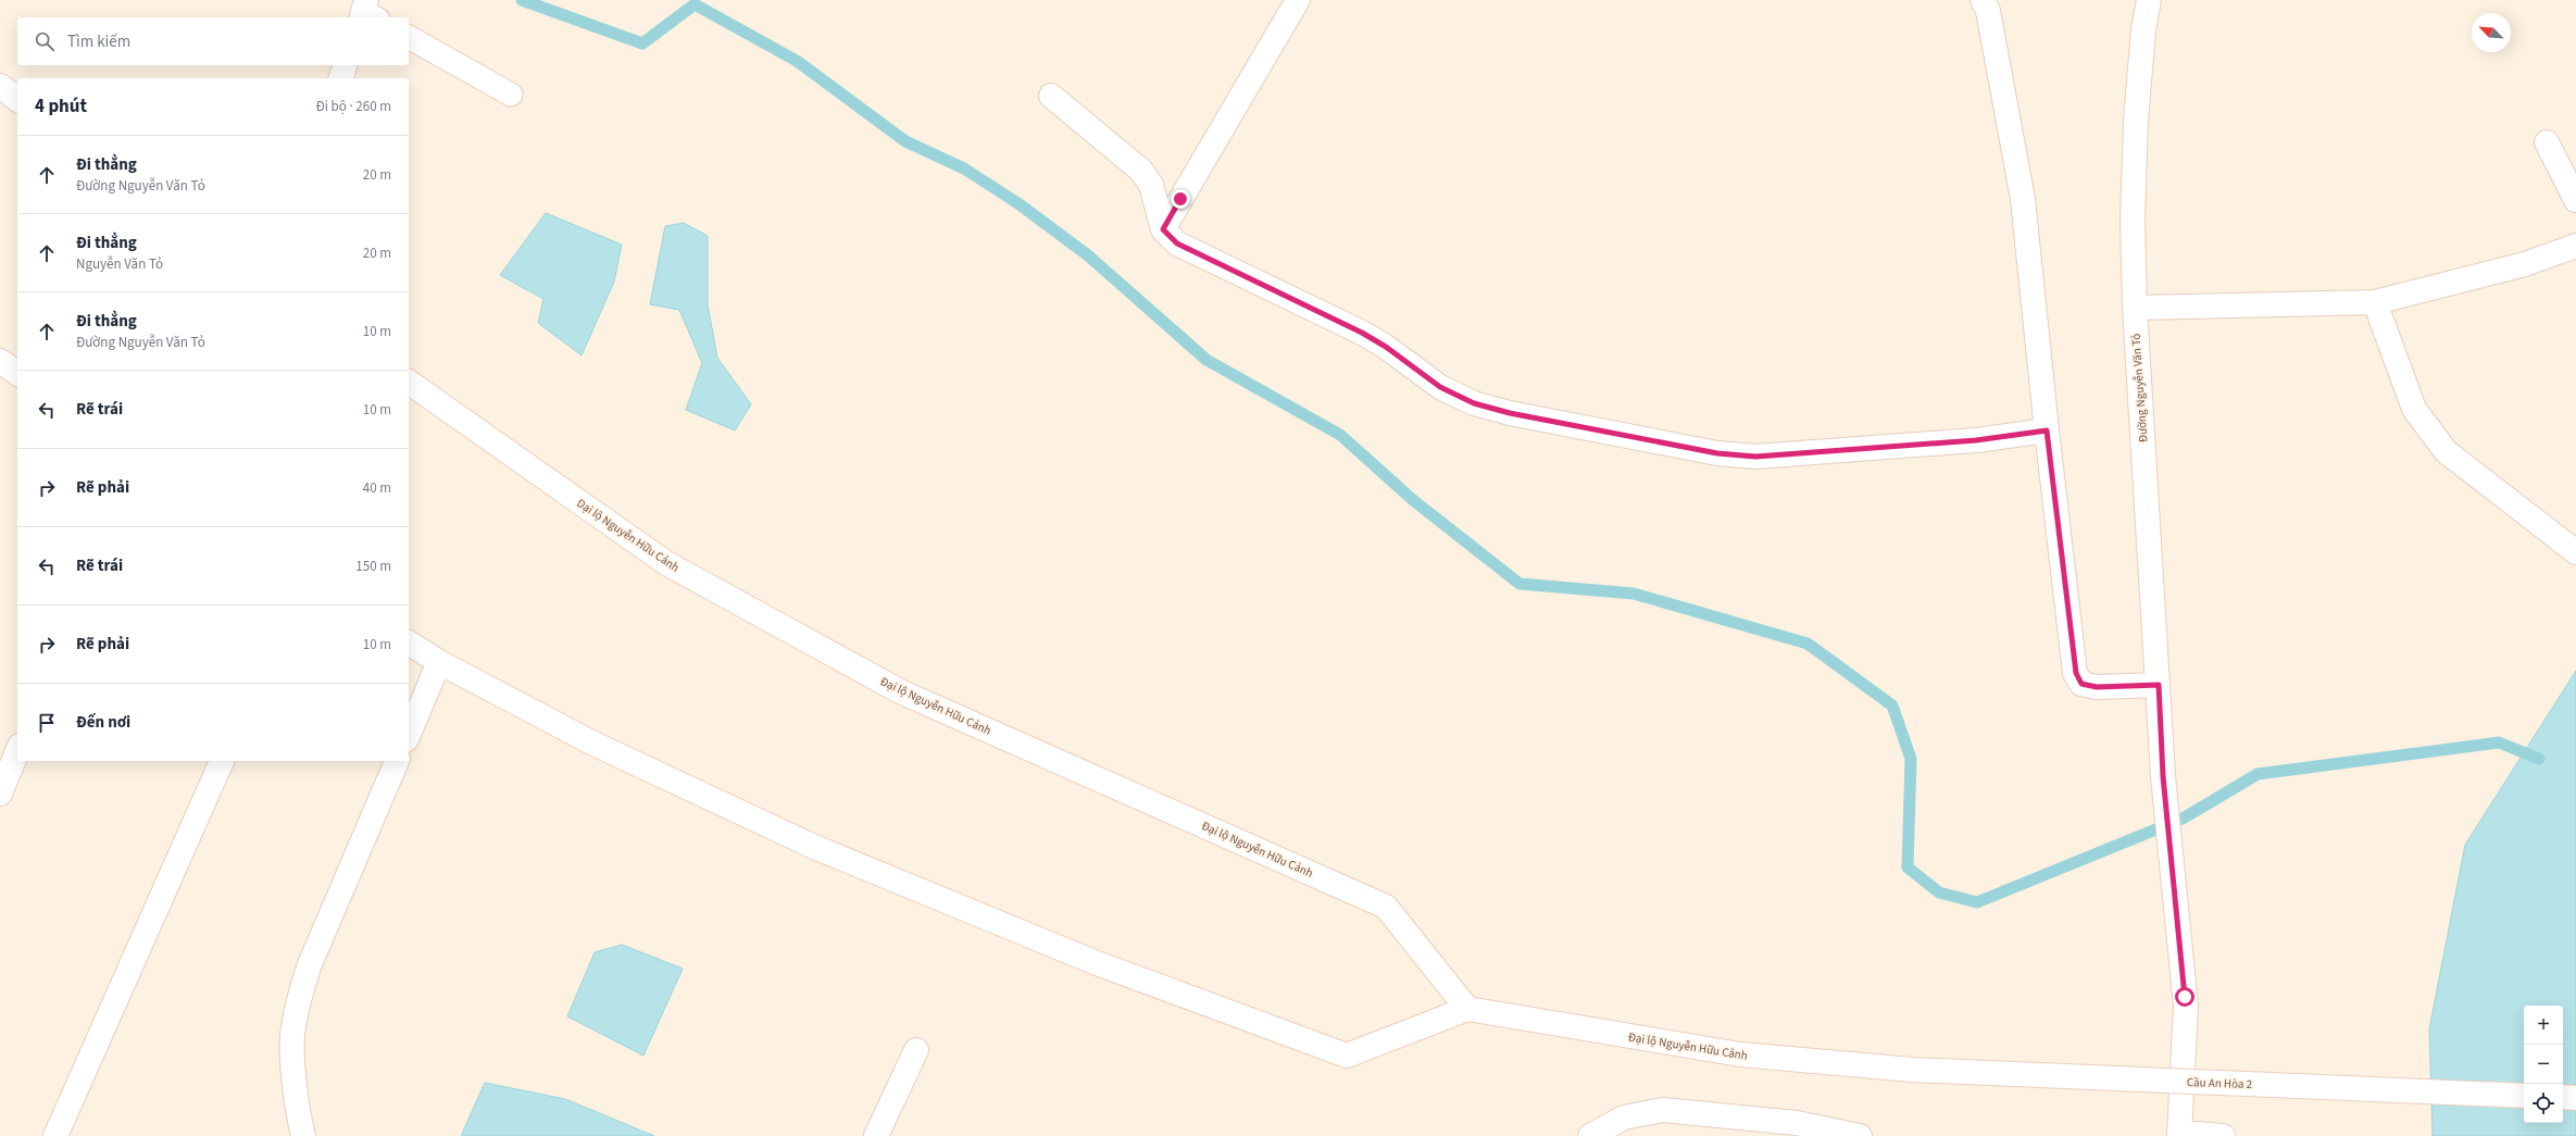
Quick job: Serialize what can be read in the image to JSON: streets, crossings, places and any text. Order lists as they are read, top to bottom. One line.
{"streets":{"street":["Đường Nguyễn Văn Tỏ","Đại lộ Nguyễn Hữu Cảnh","Cầu An Hòa 2"]},"crossings":[["Đại lộ Nguyễn Hữu Cảnh","Cầu An Hòa 2"]],"north":"top left","page":{"search":"Tìm kiếm","heading":["4 phút","Đi bộ · 260 m"],"list":[["Đi thẳng","Đường Nguyễn Văn Tỏ","20 m"],["Đi thẳng","Nguyễn Văn Tỏ","20 m"],["Đi thẳng","Đường Nguyễn Văn Tỏ","10 m"],["Rẽ trái","10 m"],["Rẽ phải","40 m"],["Rẽ trái","150 m"],["Rẽ phải","10 m"],"Đến nơi"],"map_buttons":["+","−"]}}
